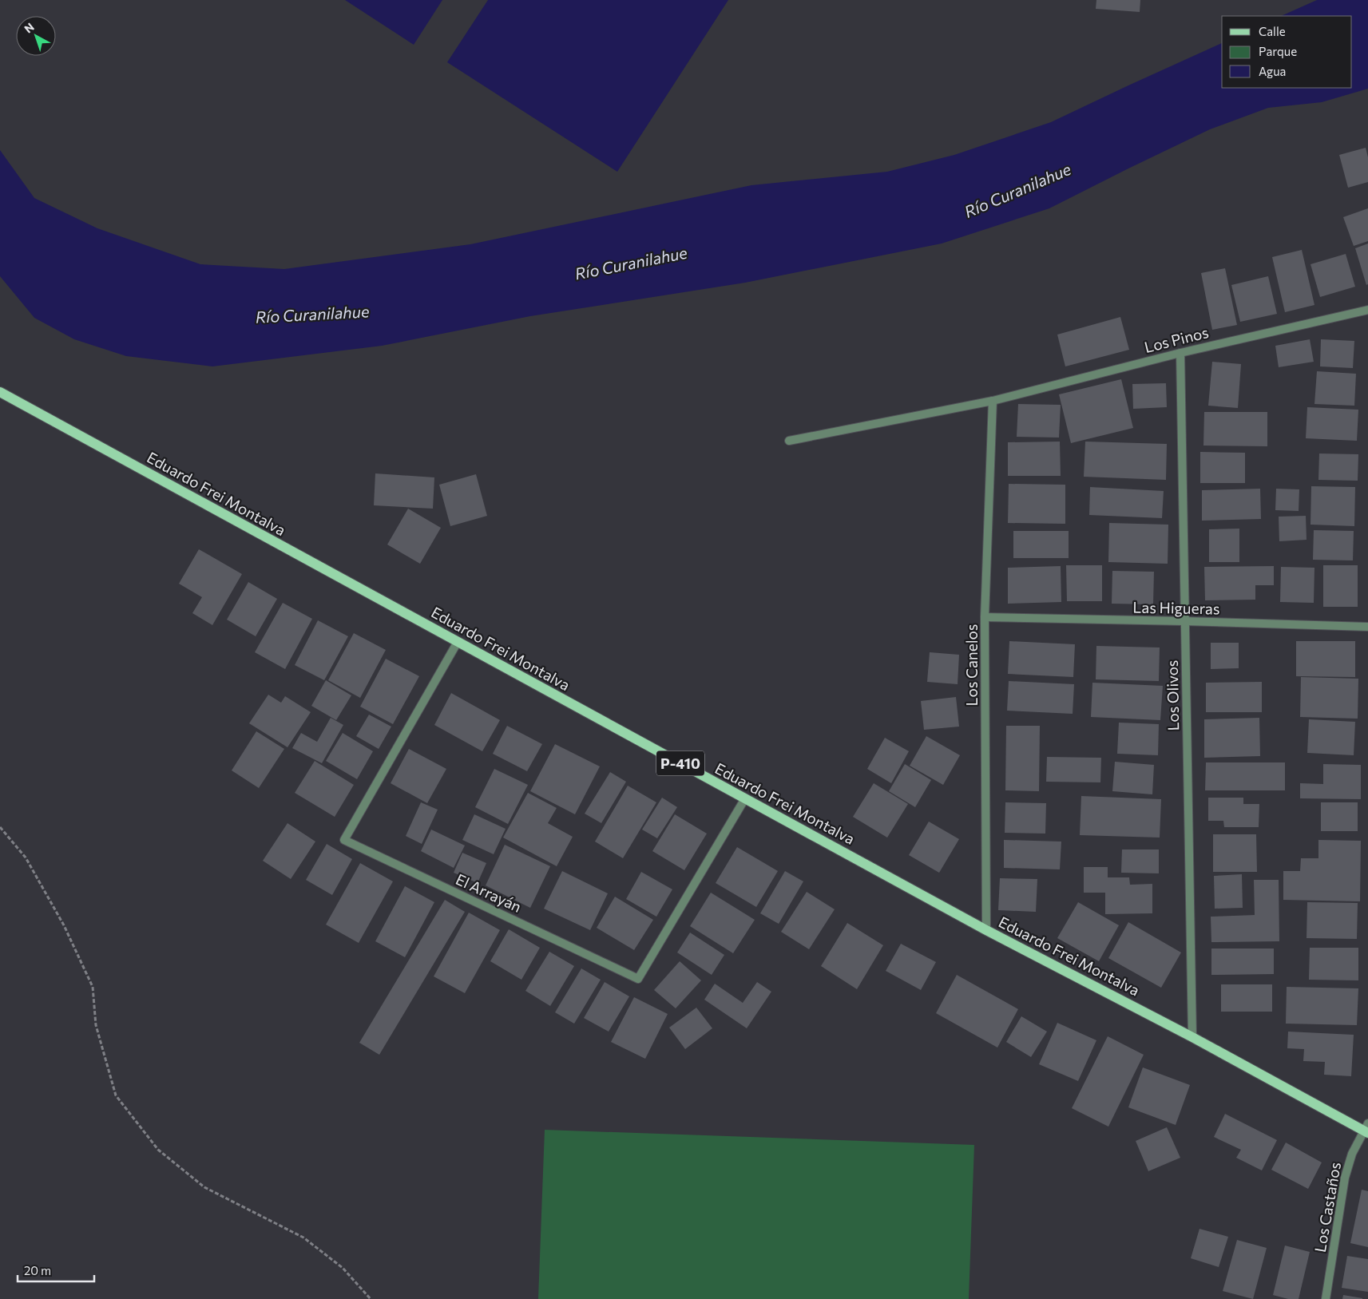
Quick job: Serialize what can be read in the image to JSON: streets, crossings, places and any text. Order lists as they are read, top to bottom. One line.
{"streets":{"main road":["Eduardo Frei Montalva","P-410"],"street":["Los Pinos","Las Higueras","Los Canelos","Los Olivos","El Arrayán","Los Castaños"]},"crossings":[["Los Pinos","Los Canelos"],["Los Pinos","Los Olivos"],["Eduardo Frei Montalva","Los Canelos"],["Eduardo Frei Montalva","Los Olivos"],["Eduardo Frei Montalva","El Arrayán"],["Eduardo Frei Montalva","Los Castaños"],["Las Higueras","Los Canelos"],["Las Higueras","Los Olivos"]],"water":["Río Curanilahue"],"legend":["Calle","Parque","Agua"],"scale_bar":"20 m","north":"top left"}
